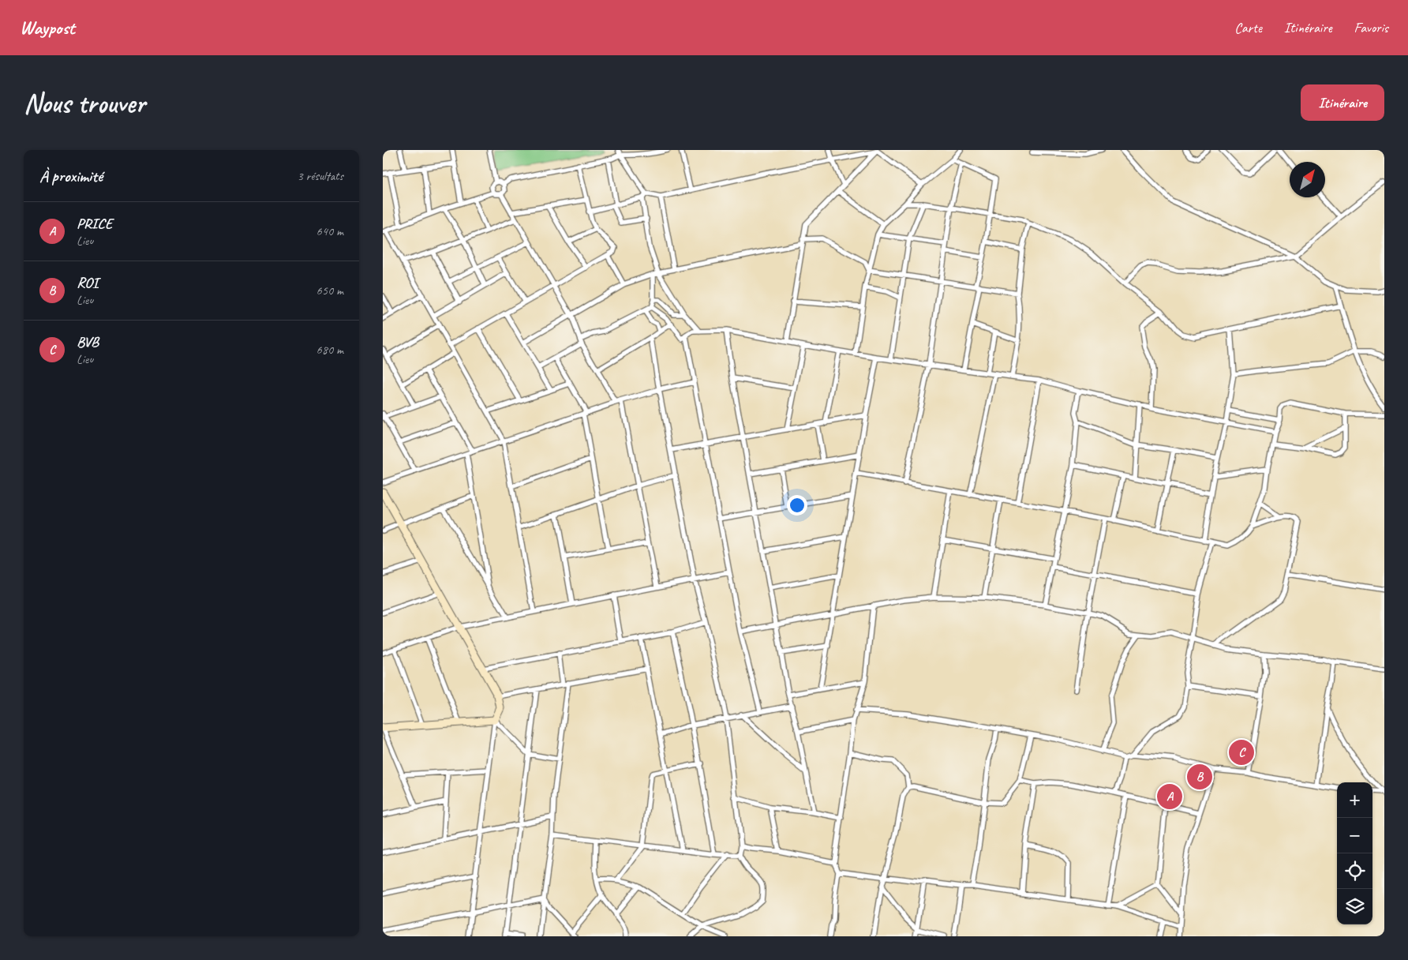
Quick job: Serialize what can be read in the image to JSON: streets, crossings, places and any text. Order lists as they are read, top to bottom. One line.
{"north":"top right","page":{"header":"Waypost","nav":["Carte","Itinéraire","Favoris"],"buttons":"Itinéraire","title":"Nous trouver","heading":["À proximité","3 résultats"],"list":[{"mark":"A","name":"PRICE","note":"Lieu","value":"640 m"},{"mark":"B","name":"ROI","note":"Lieu","value":"650 m"},{"mark":"C","name":"BVB","note":"Lieu","value":"680 m"}],"pins":["C","B","A"],"map_buttons":["+","−"]}}
